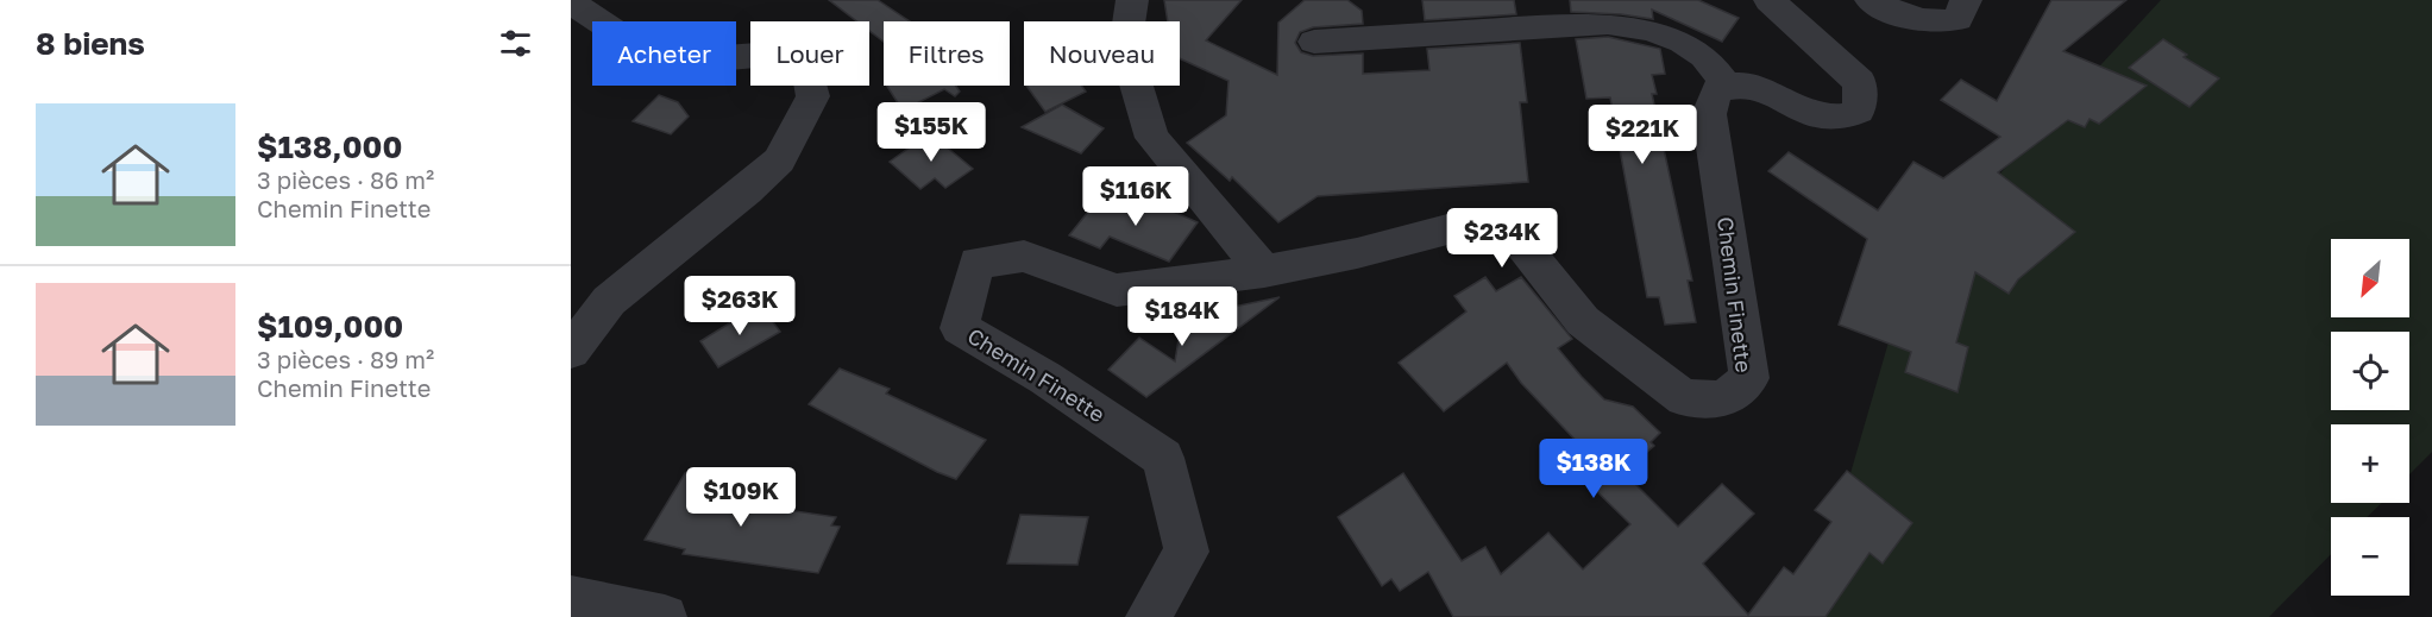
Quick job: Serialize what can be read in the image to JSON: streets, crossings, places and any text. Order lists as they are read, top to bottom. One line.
{"streets":{"street":["Chemin Finette"]},"north":"bottom left","page":{"heading":"8 biens","chip":["Acheter","Louer","Filtres","Nouveau"],"list":[{"name":"$138,000","note":"3 pièces · 86 m² · Chemin Finette"},{"name":"$109,000","note":"3 pièces · 89 m² · Chemin Finette"}],"price":["$155K","$221K","$116K","$234K","$263K","$184K","$138K","$109K"],"map_buttons":["+","−"]}}
